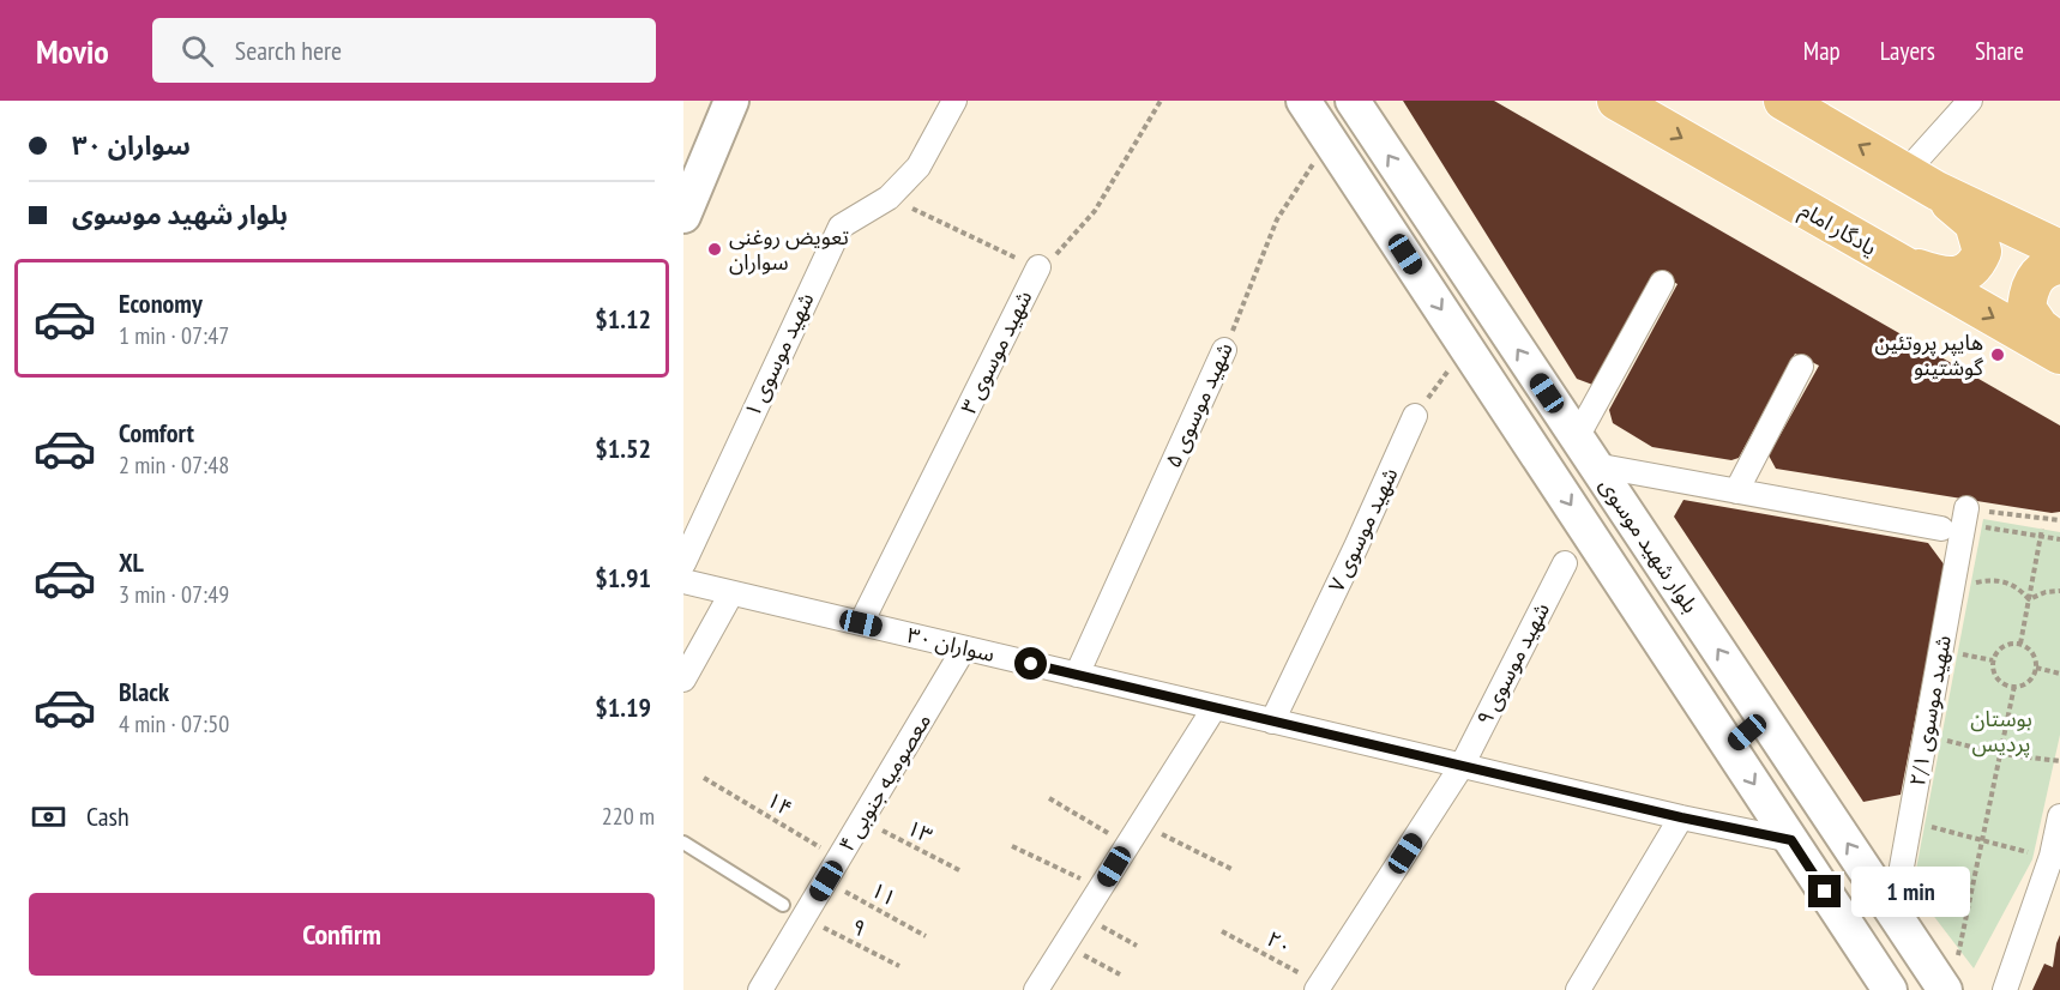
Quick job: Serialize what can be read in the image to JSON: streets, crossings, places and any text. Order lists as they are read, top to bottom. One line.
{"streets":{"main road":["یادگار امام","بلوار شهید موسوی"],"street":["شهید موسوی ۳","شهید موسوی ۱","شهید موسوی ۵","شهید موسوی ۷","سواران ۳۰","شهید موسوی ۹","شهید موسوی ۲/۱","معصومیه جنوبی ۴"],"path":["۱۴","۱۳","۱۱","۹","۲۰"]},"crossings":[["شهید موسوی ۳","سواران ۳۰"],["شهید موسوی ۵","بلوار شهید موسوی"],["شهید موسوی ۵","سواران ۳۰"],["شهید موسوی ۷","سواران ۳۰"],["بلوار شهید موسوی","سواران ۳۰"],["بلوار شهید موسوی","شهید موسوی ۲/۱"],["سواران ۳۰","شهید موسوی ۹"],["سواران ۳۰","معصومیه جنوبی ۴"],["شهید موسوی ۹","۲۰"],["معصومیه جنوبی ۴","۱۴"],["معصومیه جنوبی ۴","۱۳"],["معصومیه جنوبی ۴","۱۱"],["معصومیه جنوبی ۴","۹"]],"parks":["بوستان پردیس"],"places":["تعویض روغنی سواران","هایپر پروتئین گوشتینو"],"page":{"header":"Movio","search":"Search here","nav":["Map","Layers","Share"],"banner":["سواران ۳۰","بلوار شهید موسوی"],"list":[{"name":"Economy","note":"1 min · 07:47","value":"$1.12"},{"name":"Comfort","note":"2 min · 07:48","value":"$1.52"},{"name":"XL","note":"3 min · 07:49","value":"$1.91"},{"name":"Black","note":"4 min · 07:50","value":"$1.19"}],"pay":["Cash","220 m"],"bubble":"1 min","buttons":"Confirm"}}
